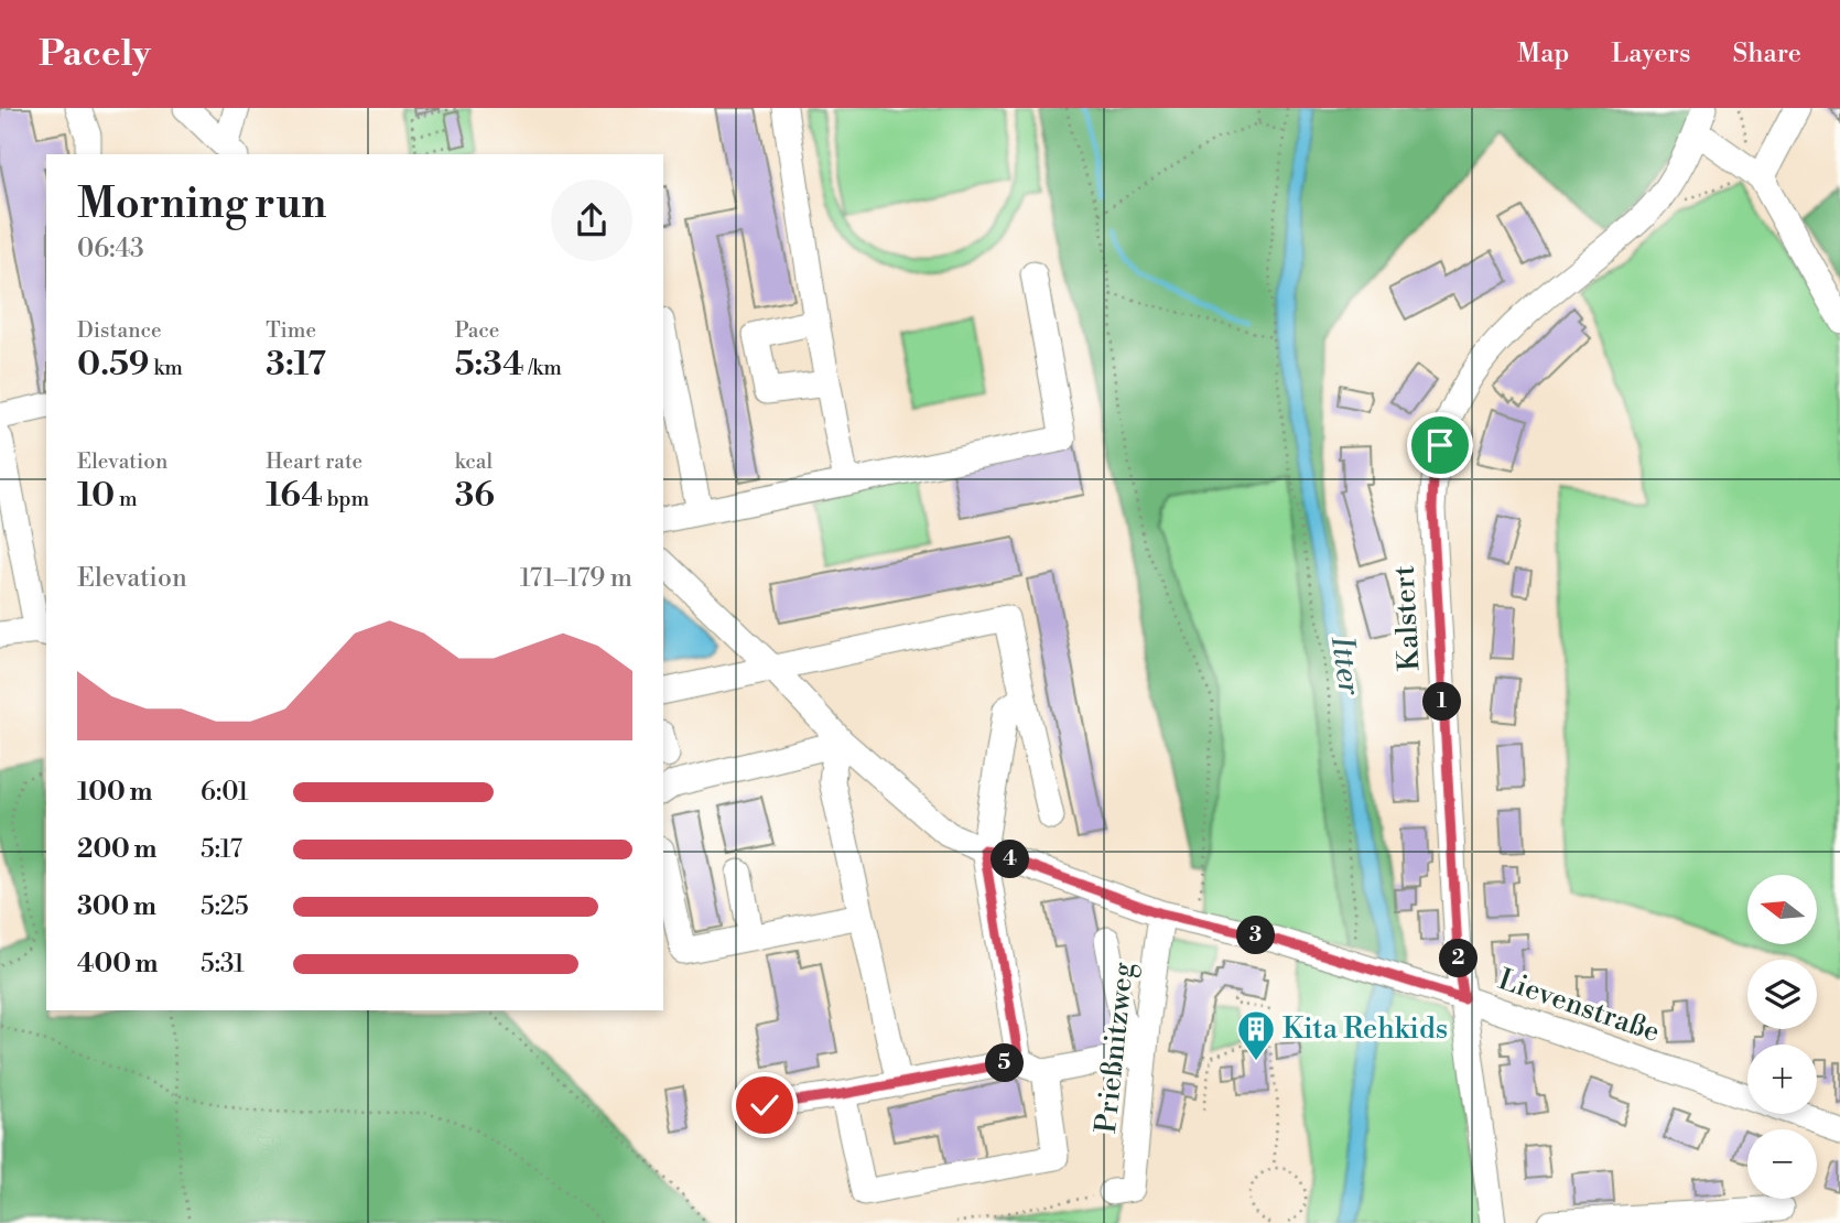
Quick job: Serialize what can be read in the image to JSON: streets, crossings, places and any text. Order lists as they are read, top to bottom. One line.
{"streets":{"street":["Kalstert","Lievenstraße","Prießnitzweg"]},"crossings":[["Kalstert","Lievenstraße"],["Lievenstraße","Prießnitzweg"]],"water":["Itter"],"places":{"building":["Kita Rehkids"]},"north":"left","page":{"header":"Pacely","nav":["Map","Layers","Share"],"heading":["Morning run","06:43"],"stats":[["Distance","0.59 km"],["Time","3:17"],["Pace","5:34 /km"],["Elevation","10 m"],["Heart rate","164 bpm"],["kcal","36"]],"chart":["Elevation","171–179 m"],"pins":["1","4","3","2","5"],"list":[{"name":"100 m","note":"6:01"},{"name":"200 m","note":"5:17"},{"name":"300 m","note":"5:25"},{"name":"400 m","note":"5:31"}],"map_buttons":["+","−"]}}
